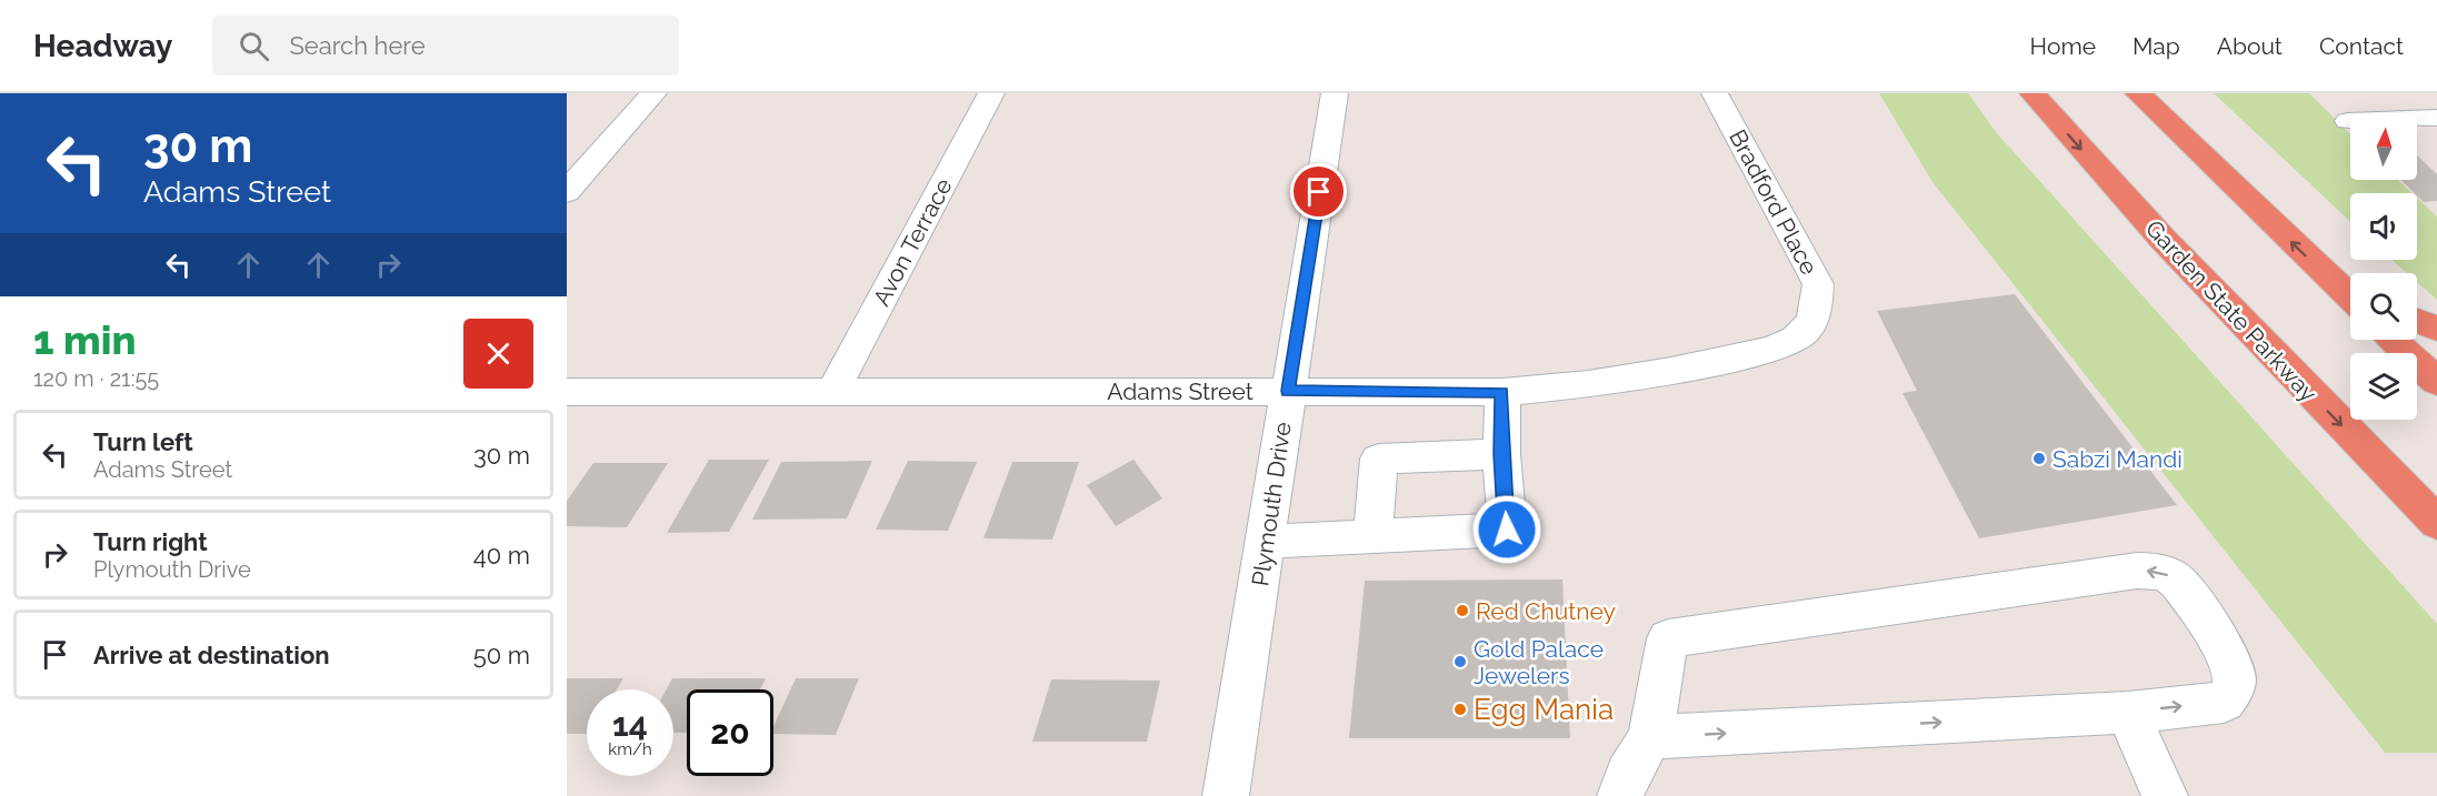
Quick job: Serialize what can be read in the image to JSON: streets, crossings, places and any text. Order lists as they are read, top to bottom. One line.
{"streets":{"highway":["Garden State Parkway"],"street":["Bradford Place","Avon Terrace","Adams Street","Plymouth Drive"]},"crossings":[["Bradford Place","Adams Street"],["Avon Terrace","Adams Street"],["Adams Street","Plymouth Drive"]],"places":["Sabzi Mandi","Red Chutney","Gold Palace Jewelers","Egg Mania"],"north":"top","page":{"header":"Headway","search":"Search here","nav":["Home","Map","About","Contact"],"turn":["30 m","Adams Street"],"heading":["1 min","120 m · 21:55"],"list":[{"name":"Turn left","note":"Adams Street","value":"30 m"},{"name":"Turn right","note":"Plymouth Drive","value":"40 m"},{"name":"Arrive at destination","value":"50 m"}],"speed":"14 km/h","limit":"20"}}
